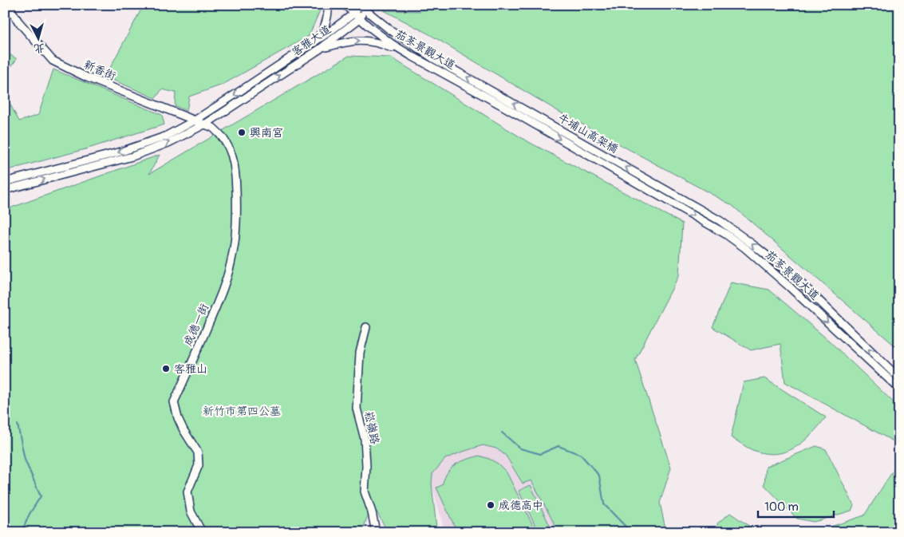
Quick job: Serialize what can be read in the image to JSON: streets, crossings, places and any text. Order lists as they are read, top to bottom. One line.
{"streets":{"street":["客雅大道","茄苳景觀大道","新香街","牛埔山高架橋","成德一街","崧嶺路"]},"crossings":[["客雅大道","茄苳景觀大道"],["客雅大道","新香街"],["客雅大道","成德一街"],["茄苳景觀大道","牛埔山高架橋"],["新香街","成德一街"]],"parks":["新竹市第四公墓"],"places":["興南宮","客雅山","成德高中"],"scale_bar":"100 m","north":"bottom"}
